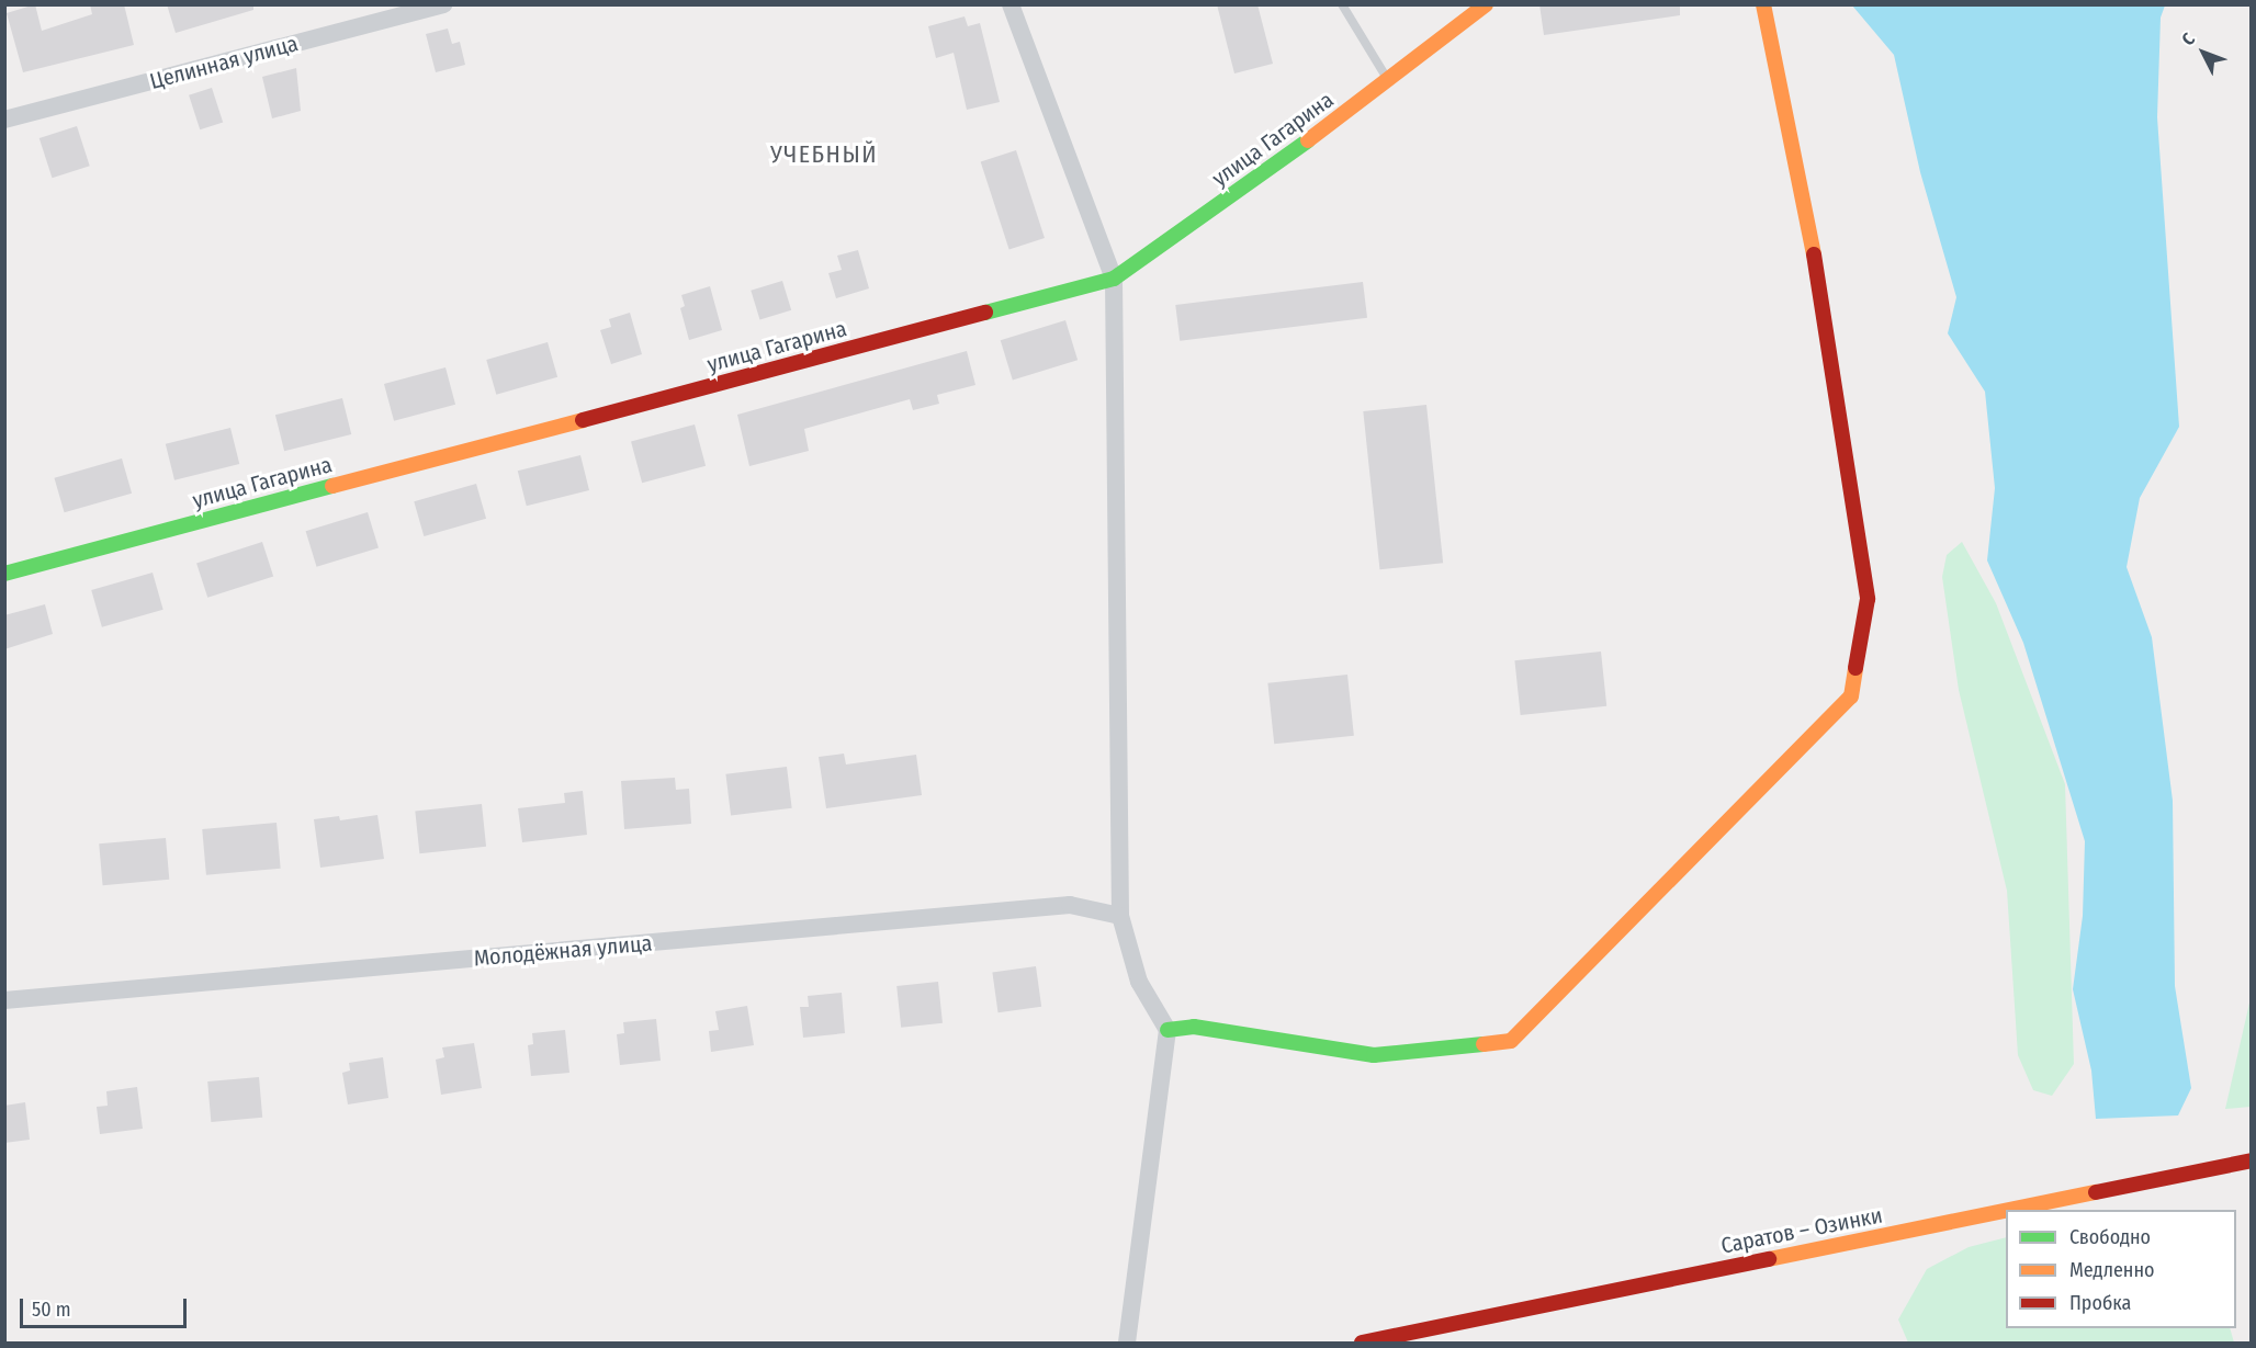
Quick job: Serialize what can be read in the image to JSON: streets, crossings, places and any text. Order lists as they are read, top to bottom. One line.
{"streets":{"main road":["улица Гагарина","Саратов – Озинки"],"street":["Целинная улица","Молодёжная улица"]},"districts":["УЧЕБНЫЙ"],"legend":["Свободно","Медленно","Пробка"],"scale_bar":"50 m","north":"top left"}
